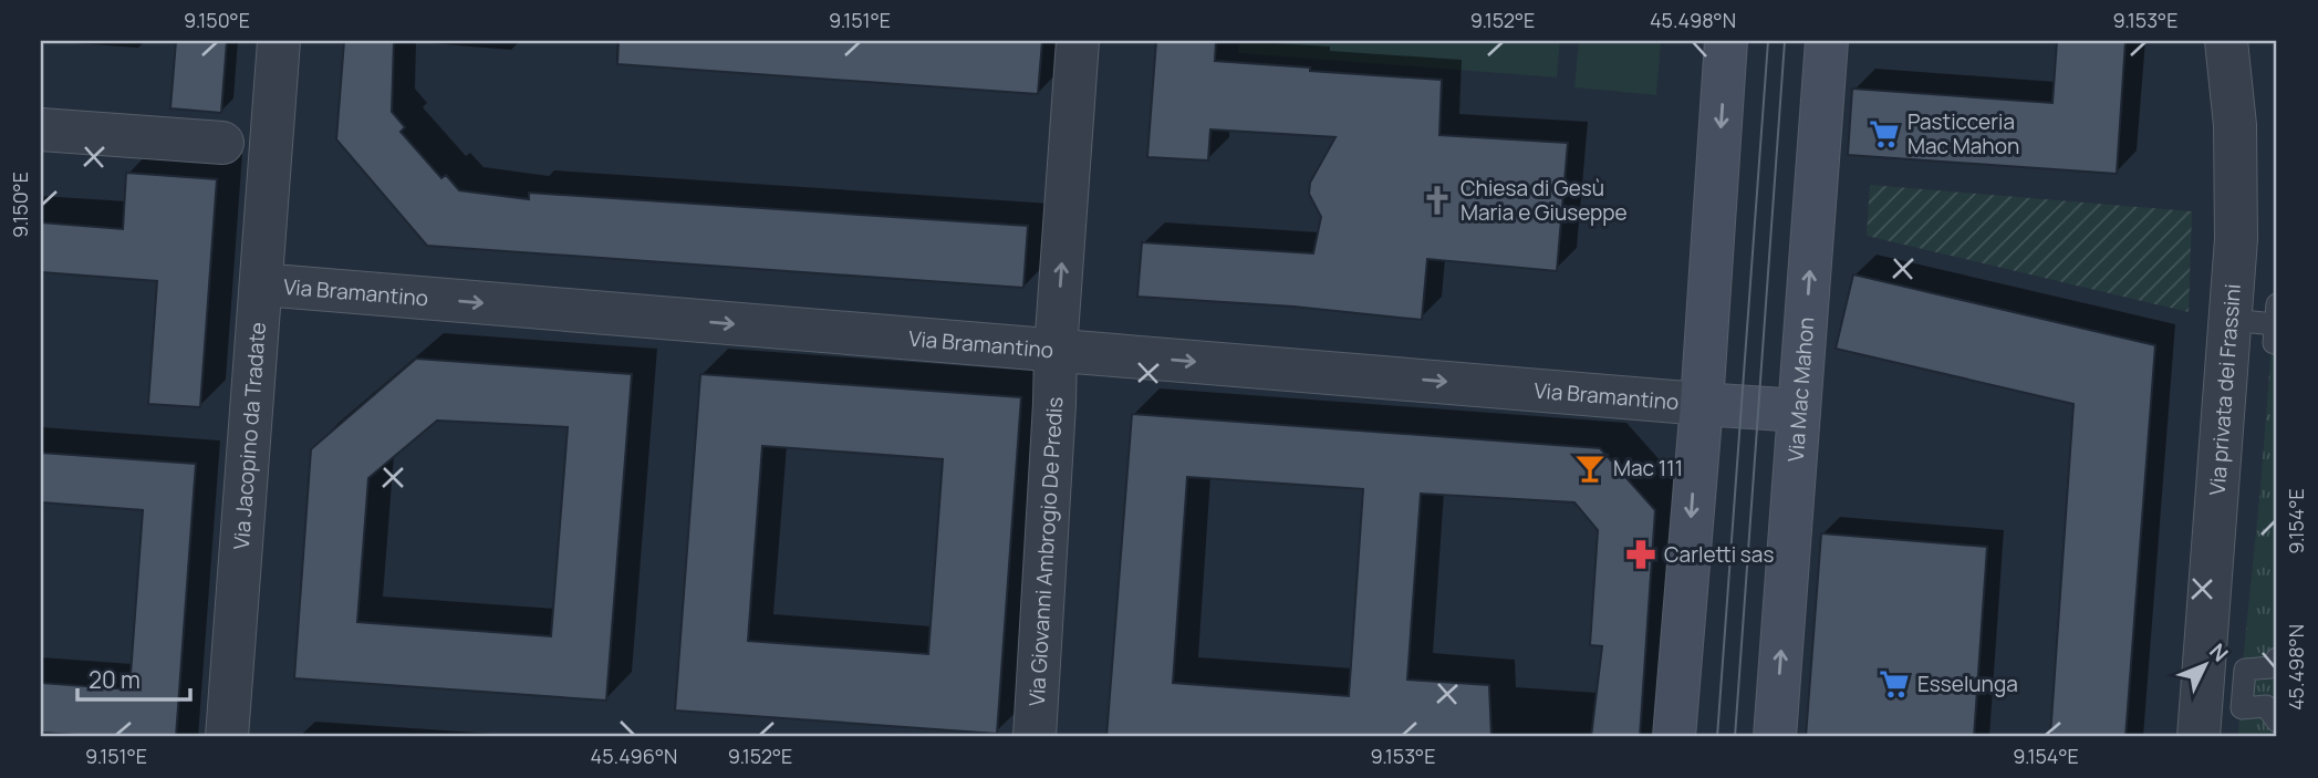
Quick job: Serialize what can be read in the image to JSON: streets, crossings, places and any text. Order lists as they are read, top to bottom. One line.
{"streets":{"main road":["Via Mac Mahon"],"street":["Via Bramantino","Via privata dei Frassini","Via Jacopino da Tradate","Via Giovanni Ambrogio De Predis"]},"crossings":[["Via Bramantino","Via Jacopino da Tradate"],["Via Bramantino","Via Giovanni Ambrogio De Predis"]],"one_way":["Via Bramantino","Via Giovanni Ambrogio De Predis"],"places":{"supermarket":["Pasticceria Mac Mahon","Esselunga"],"church":["Chiesa di Gesù Maria e Giuseppe"],"bar":["Mac 111"],"pharmacy":["Carletti sas"]},"scale_bar":"20 m","north":"top right","coordinates":["9.150°E","9.151°E","9.152°E","45.498°N","9.153°E","9.154°E","45.496°N"]}
